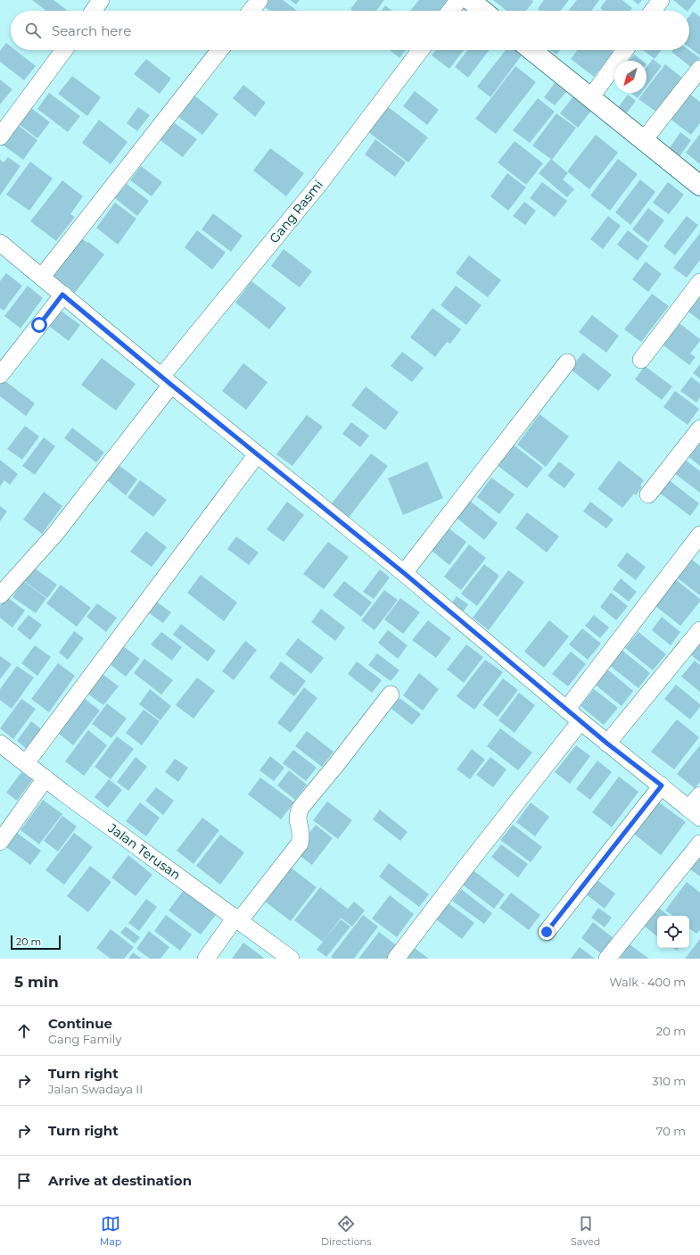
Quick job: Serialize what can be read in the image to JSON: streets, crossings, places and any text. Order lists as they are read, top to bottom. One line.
{"streets":{"street":["Gang Rasmi","Jalan Terusan"]},"scale_bar":"20 m","north":"bottom left","page":{"search":"Search here","scale":"20 m","heading":["5 min","Walk · 400 m"],"list":[["Continue","Gang Family","20 m"],["Turn right","Jalan Swadaya II","310 m"],["Turn right","70 m"],"Arrive at destination"],"nav":["Map","Directions","Saved"]}}
